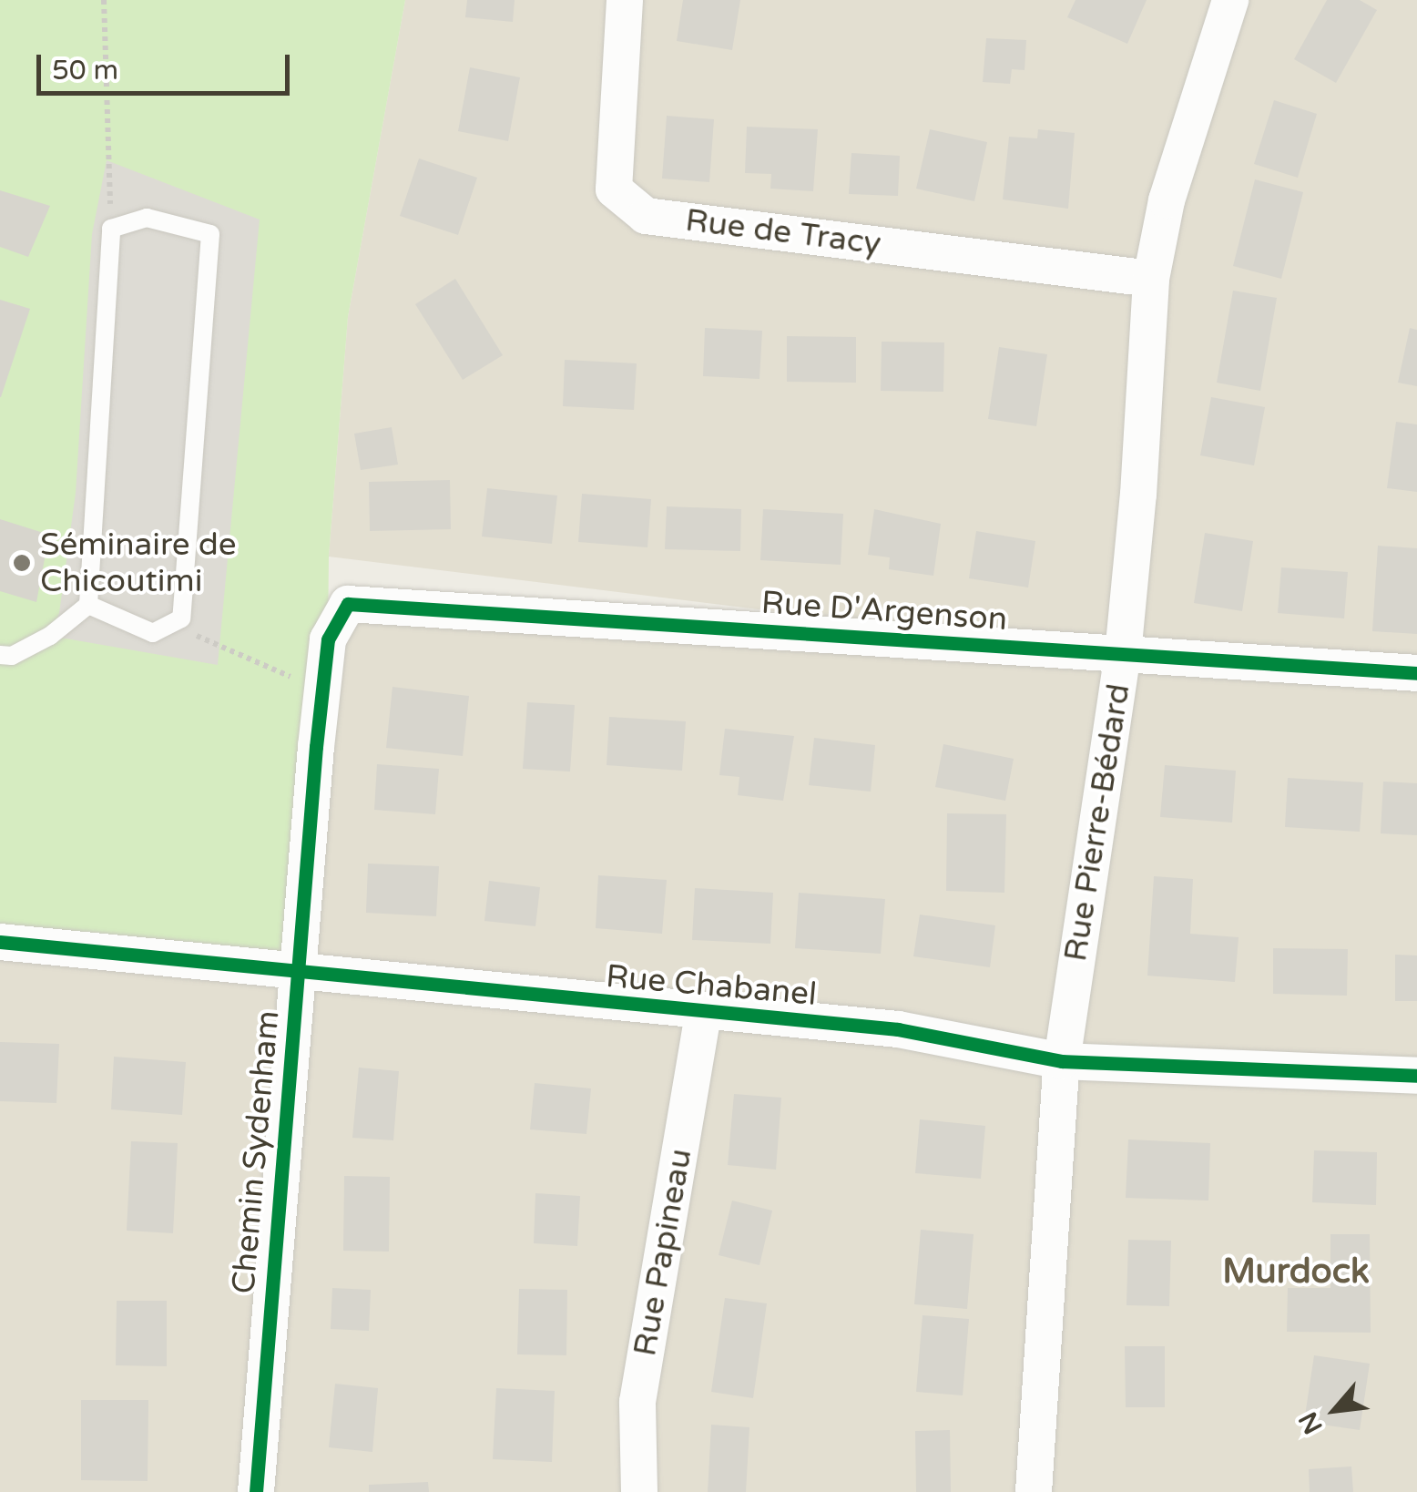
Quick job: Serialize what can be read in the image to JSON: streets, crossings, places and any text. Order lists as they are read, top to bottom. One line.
{"streets":{"street":["Rue de Tracy","Rue D'Argenson","Rue Pierre-Bédard","Rue Chabanel","Chemin Sydenham","Rue Papineau"]},"crossings":[["Rue de Tracy","Rue Pierre-Bédard"],["Rue D'Argenson","Rue Pierre-Bédard"],["Rue D'Argenson","Chemin Sydenham"],["Rue Pierre-Bédard","Rue Chabanel"],["Rue Chabanel","Chemin Sydenham"],["Rue Chabanel","Rue Papineau"]],"districts":["Murdock"],"places":["Séminaire de Chicoutimi"],"scale_bar":"50 m","north":"bottom left"}
